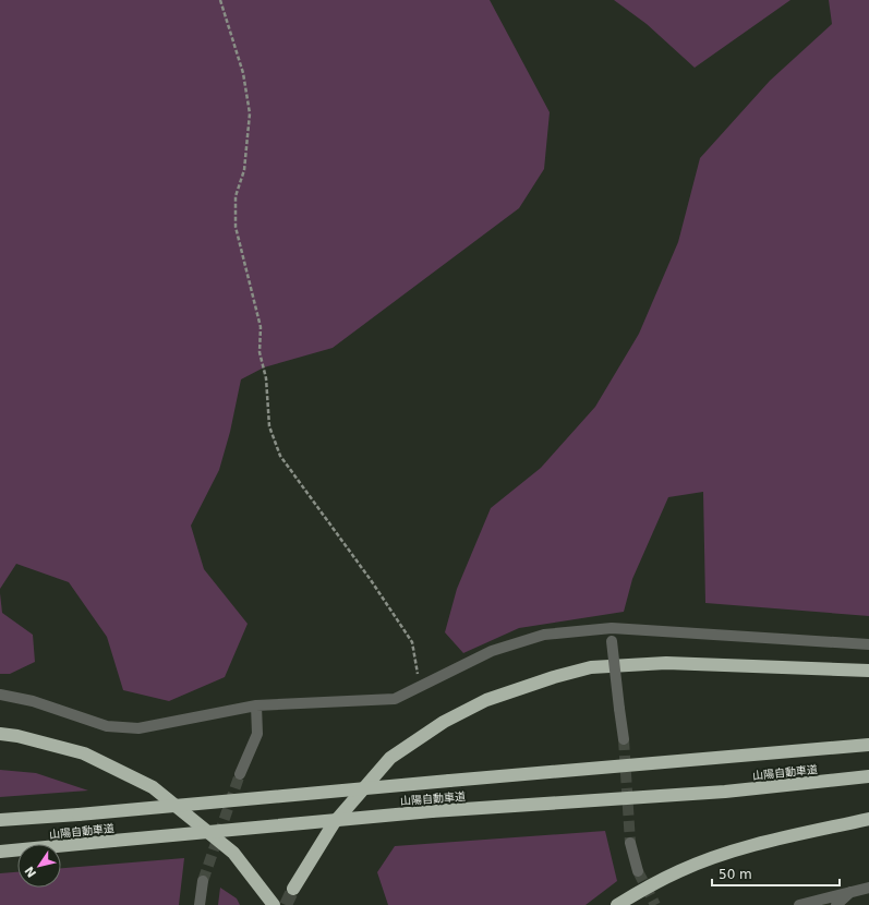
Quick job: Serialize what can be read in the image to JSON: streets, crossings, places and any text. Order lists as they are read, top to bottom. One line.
{"streets":{"highway":["山陽自動車道"]},"scale_bar":"50 m","north":"bottom left"}
